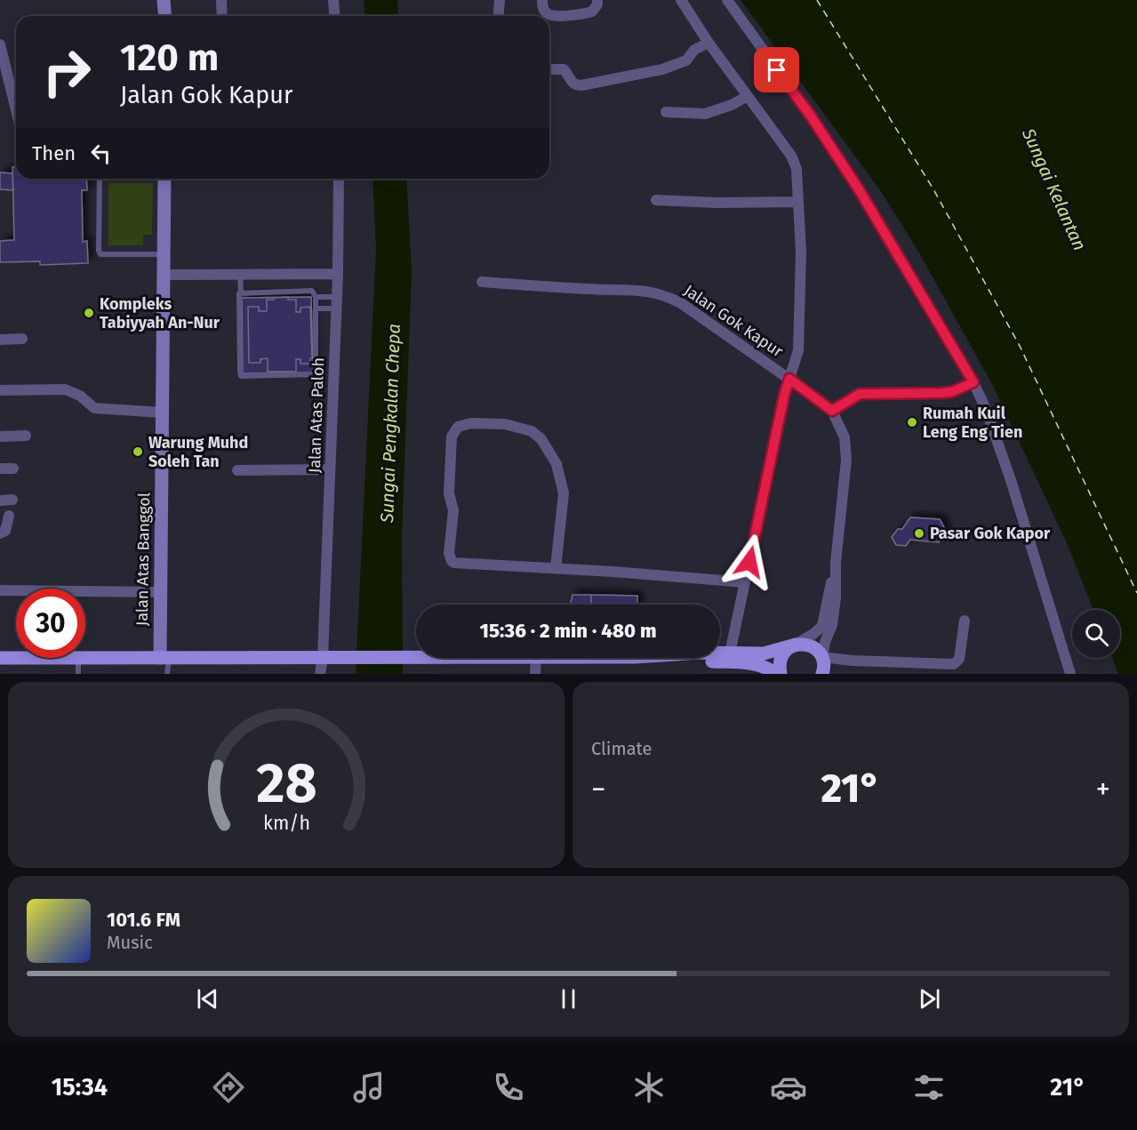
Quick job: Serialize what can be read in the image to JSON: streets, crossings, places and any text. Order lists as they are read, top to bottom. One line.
{"streets":{"main road":["Jalan Atas Banggol"],"street":["Jalan Gok Kapur","Jalan Atas Paloh"]},"water":["Sungai Kelantan","Sungai Pengkalan Chepa"],"places":["Kompleks Tabiyyah An-Nur","Rumah Kuil Leng Eng Tien","Warung Muhd Soleh Tan","Pasar Gok Kapor"],"page":{"turn":["120 m","Jalan Gok Kapur"],"then":"Then","limit":"30","trip":"15:36 · 2 min · 480 m","tile":"Climate","heat":["−","21°","+"],"song":["101.6 FM","Music"],"tabs":["15:34","21°"],"gauge":["28","km/h"]}}
